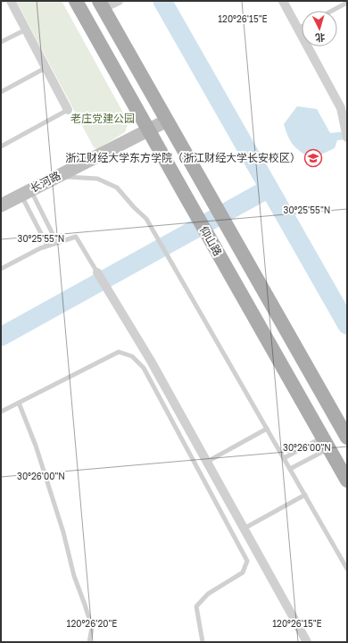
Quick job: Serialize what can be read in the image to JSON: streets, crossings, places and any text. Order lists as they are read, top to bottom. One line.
{"streets":{"main road":["仰山路"],"street":["长河路"]},"crossings":[["长河路","仰山路"]],"parks":["老庄党建公园"],"places":{"school or university":["浙江财经大学东方学院（浙江财经大学长安校区）"]},"north":"bottom","coordinates":["120°26'15\"E","30°25'55\"N","30°26'00\"N","120°26'20\"E"]}
